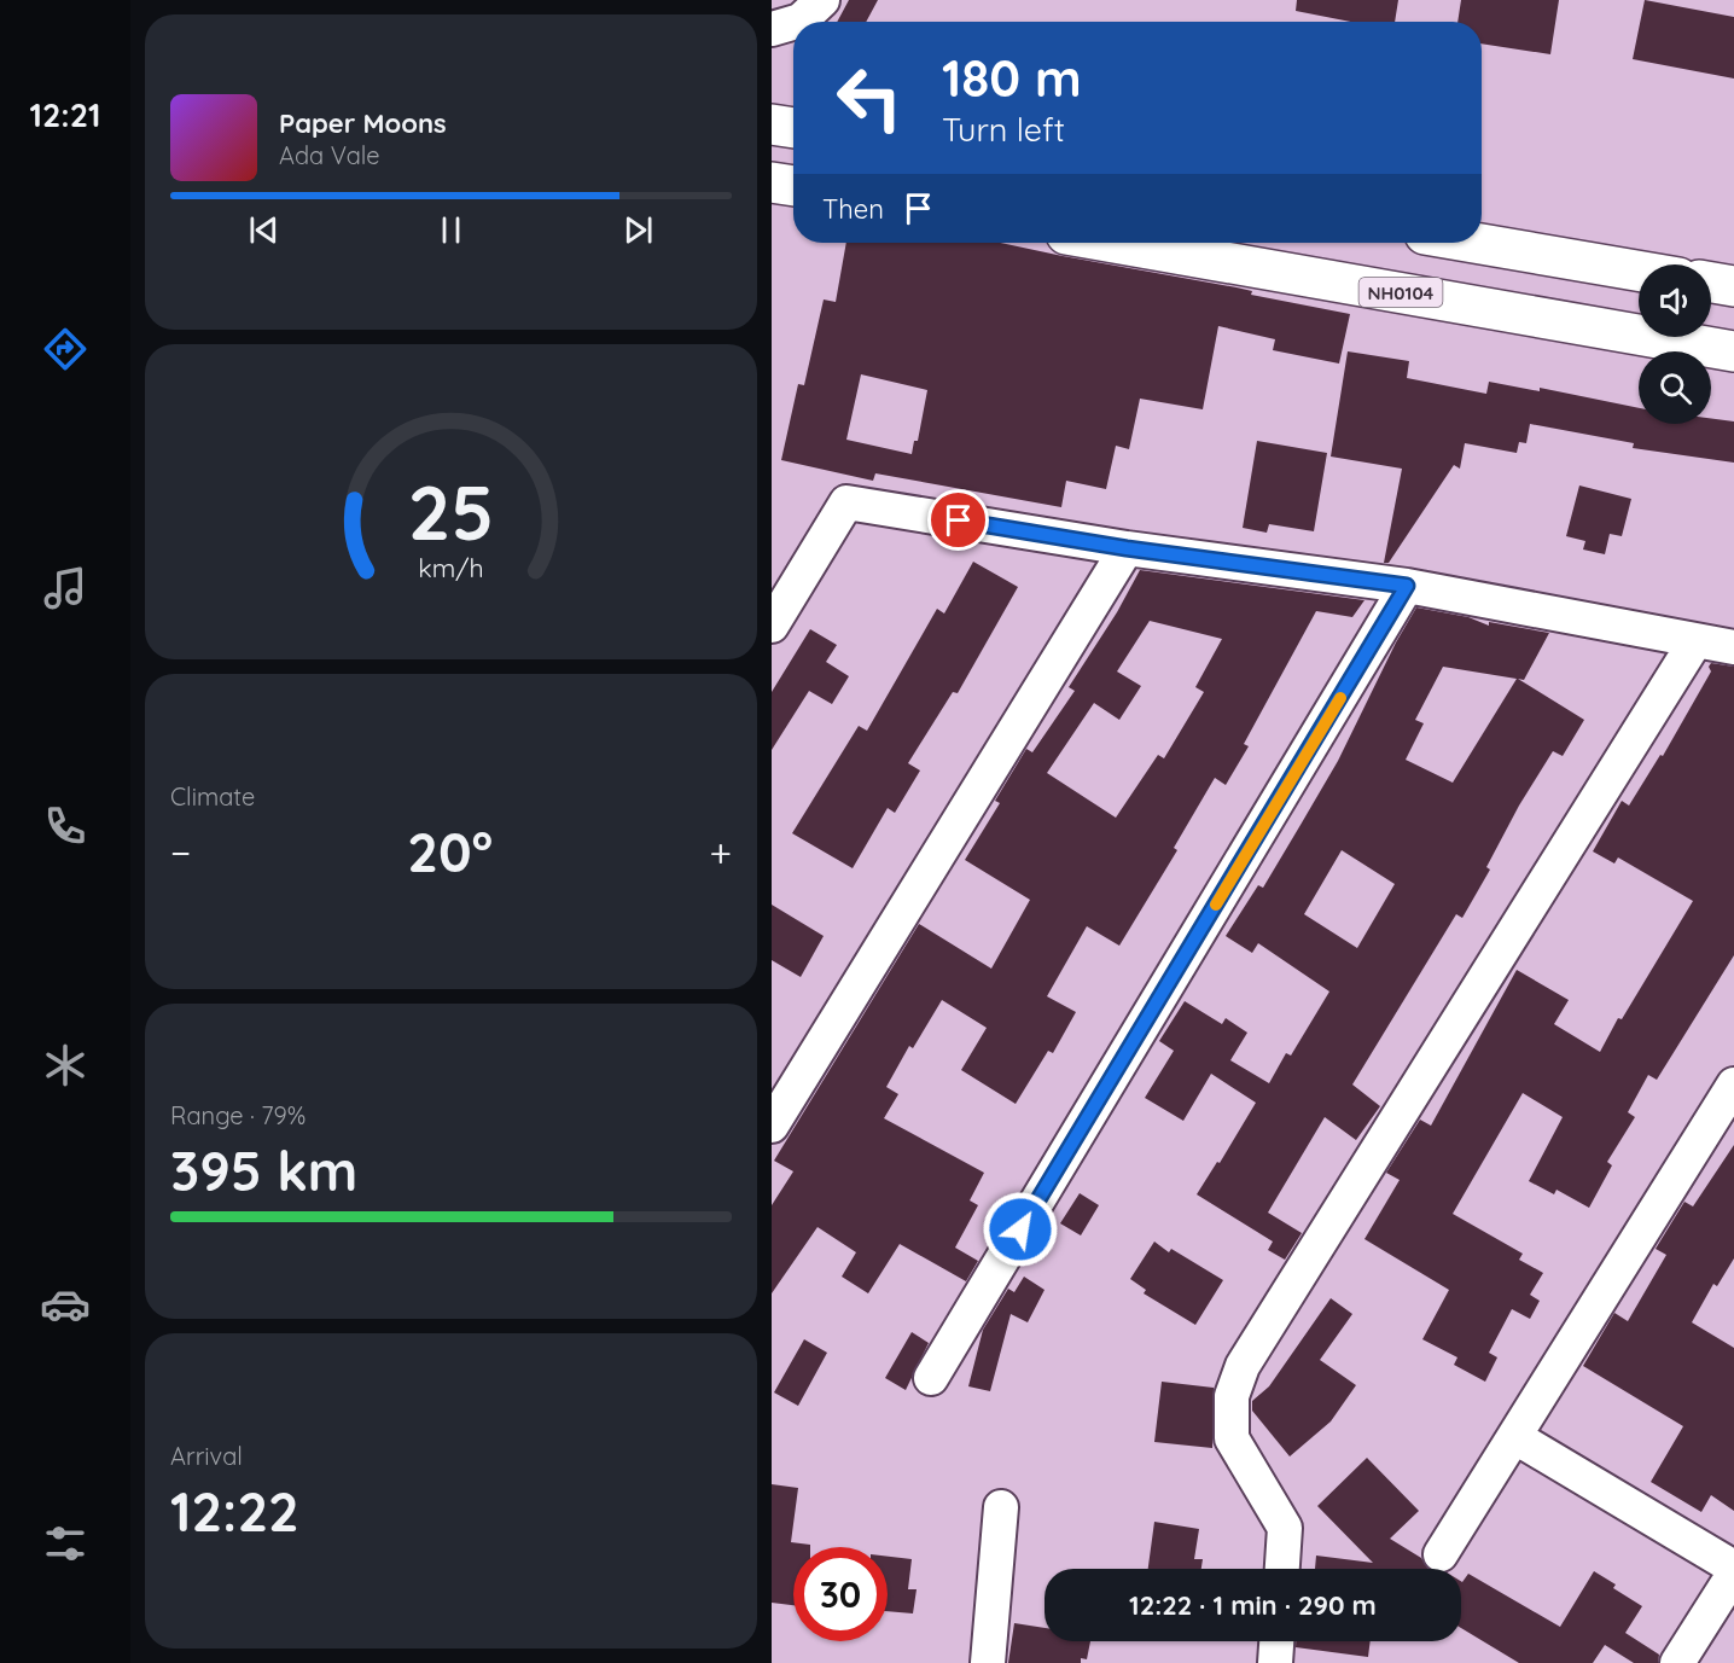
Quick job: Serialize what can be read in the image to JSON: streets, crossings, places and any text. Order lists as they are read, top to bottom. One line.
{"streets":{"highway":["NH0104"]},"page":{"tabs":"12:21","turn":["180 m","Turn left"],"song":["Paper Moons","Ada Vale"],"then":"Then","tile":["Climate",["Range · 79%","395 km"],["Arrival","12:22"]],"heat":["−","20°","+"],"limit":"30","trip":"12:22 · 1 min · 290 m","gauge":["25","km/h"]}}
